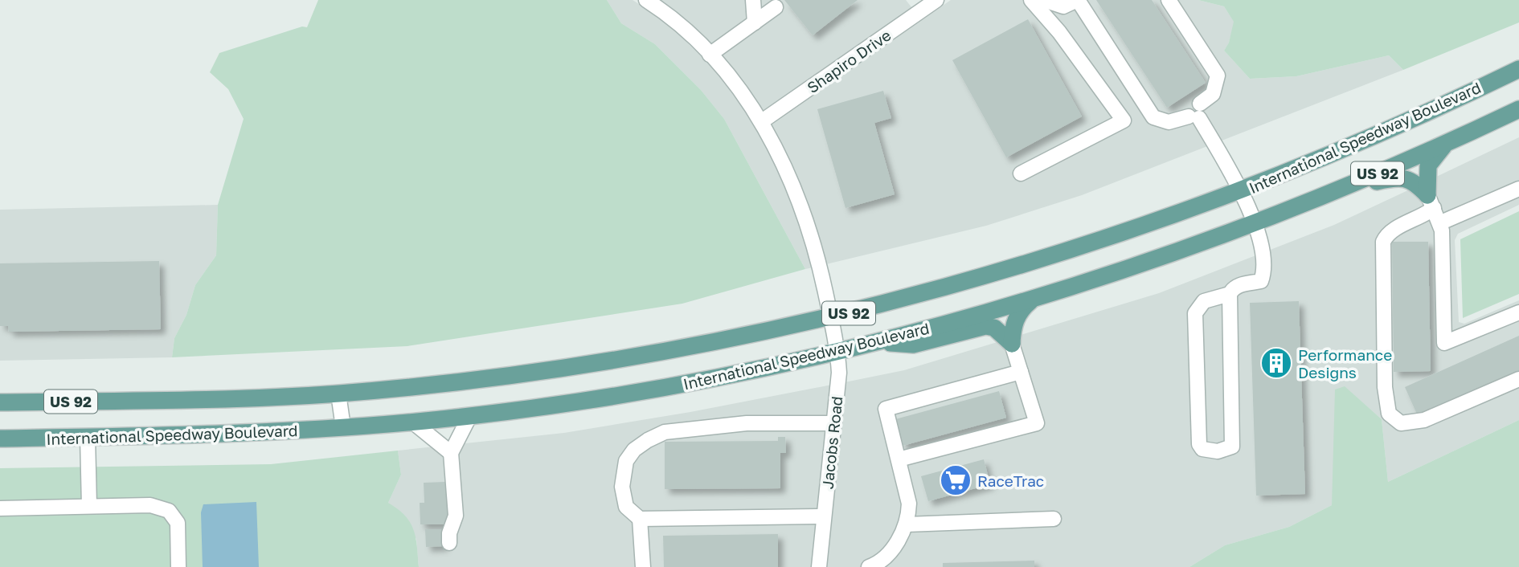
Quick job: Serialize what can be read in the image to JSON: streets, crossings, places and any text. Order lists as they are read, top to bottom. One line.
{"streets":{"main road":["International Speedway Boulevard","US 92"],"street":["Shapiro Drive","Jacobs Road"]},"crossings":[["Shapiro Drive","Jacobs Road"],["International Speedway Boulevard","Jacobs Road"]],"places":{"building":["Performance Designs"],"supermarket":["RaceTrac"]}}
